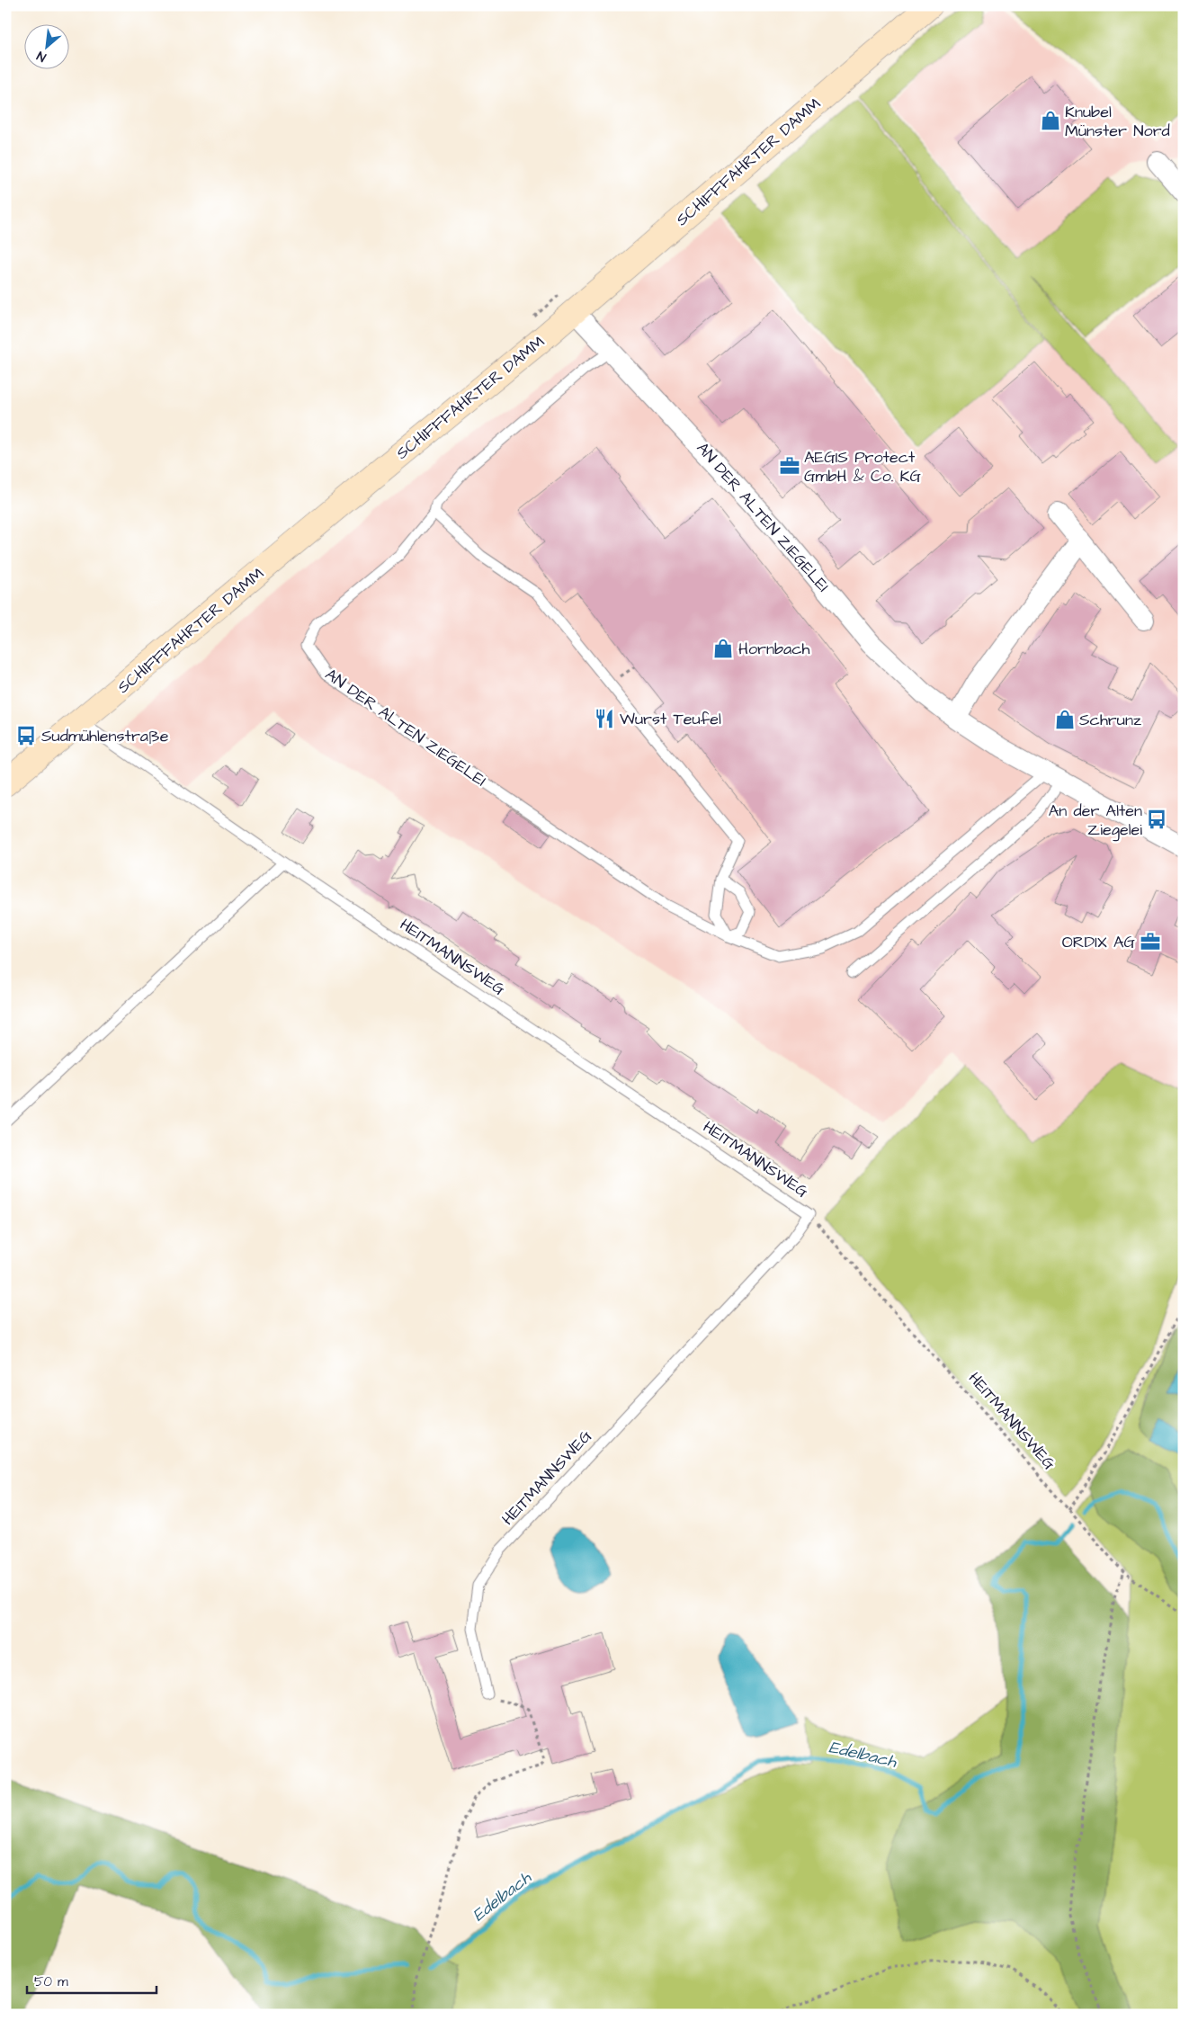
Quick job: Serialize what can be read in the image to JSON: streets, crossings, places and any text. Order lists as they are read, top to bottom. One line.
{"streets":{"main road":["SCHIFFFAHRTER DAMM"],"street":["AN DER ALTEN ZIEGELEI"],"lane":["HEITMANNSWEG"]},"crossings":[["SCHIFFFAHRTER DAMM","AN DER ALTEN ZIEGELEI"],["SCHIFFFAHRTER DAMM","HEITMANNSWEG"]],"water":["Edelbach"],"places":{"shop":["Knubel Münster Nord","Hornbach","Schrunz"],"office":["AEGIS Protect GmbH & Co. KG","ORDIX AG"],"restaurant":["Wurst Teufel"],"bus stop":["Sudmühlenstraße","An der Alten Ziegelei"]},"scale_bar":"50 m","north":"bottom left"}
